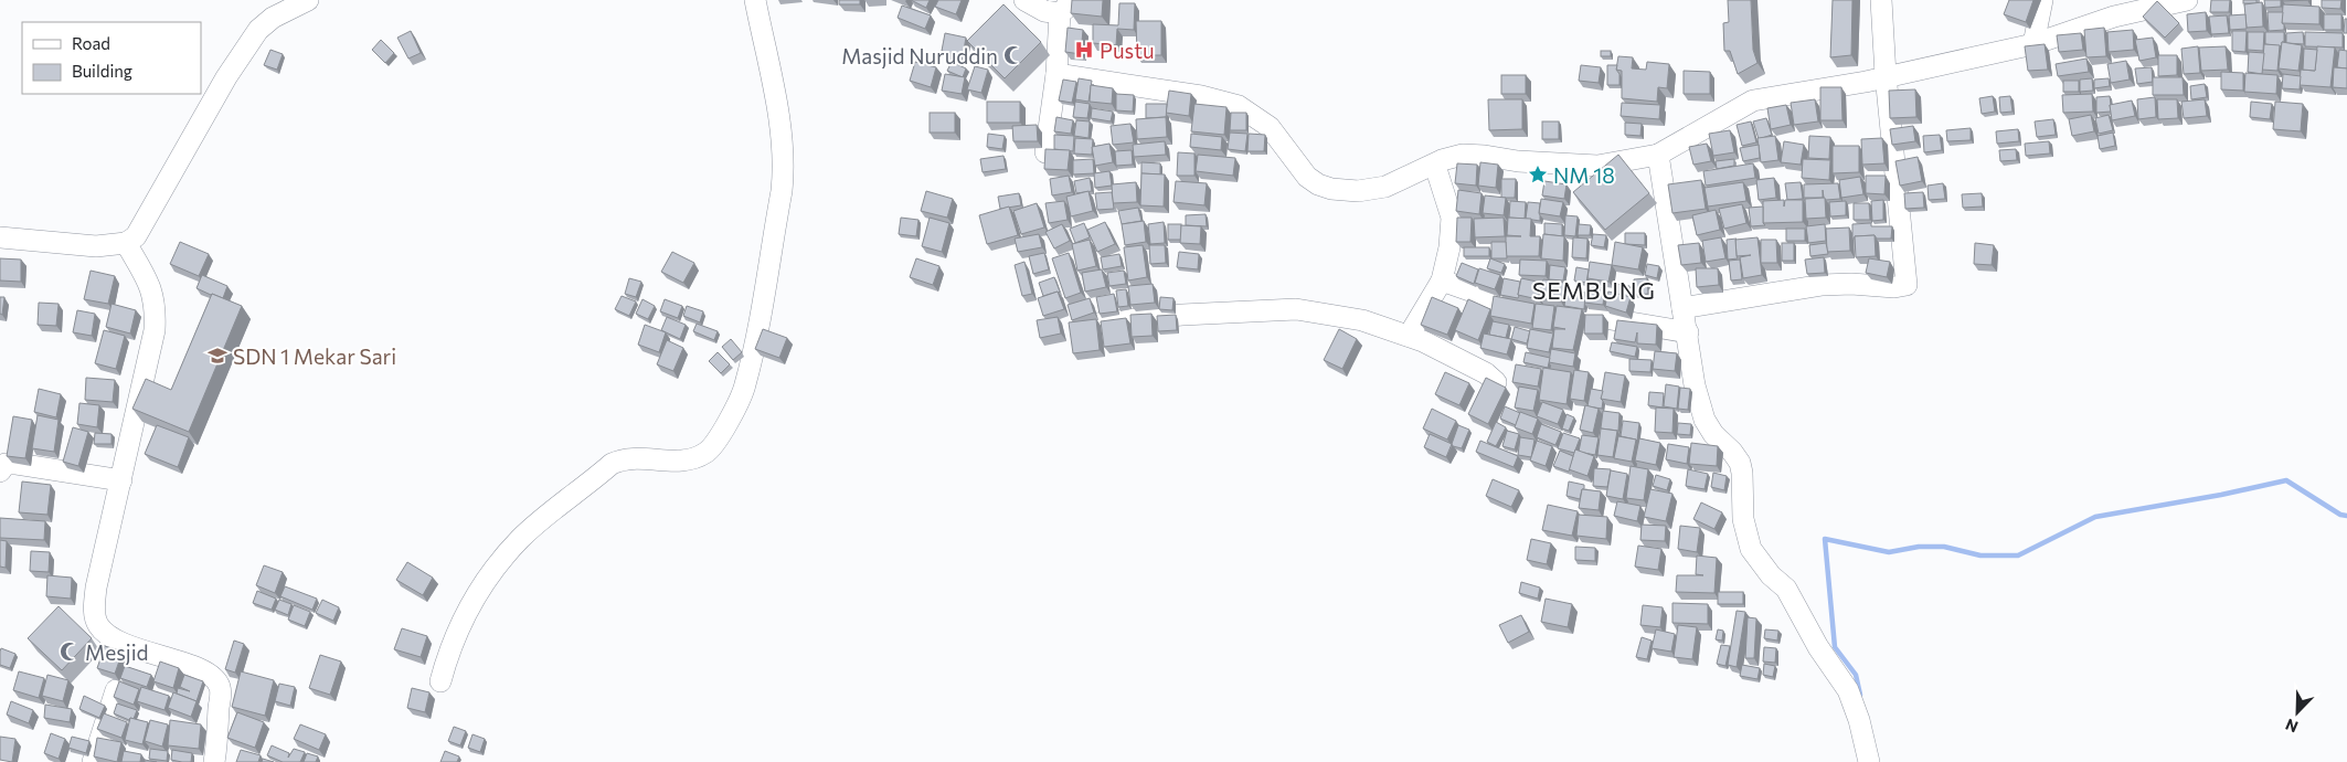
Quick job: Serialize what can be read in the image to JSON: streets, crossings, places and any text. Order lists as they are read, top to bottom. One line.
{"districts":["SEMBUNG"],"places":{"hospital":["Pustu"],"mosque":["Masjid Nuruddin","Mesjid"],"place":["NM 18"],"school or university":["SDN 1 Mekar Sari"]},"legend":["Road","Building"],"north":"bottom left"}
